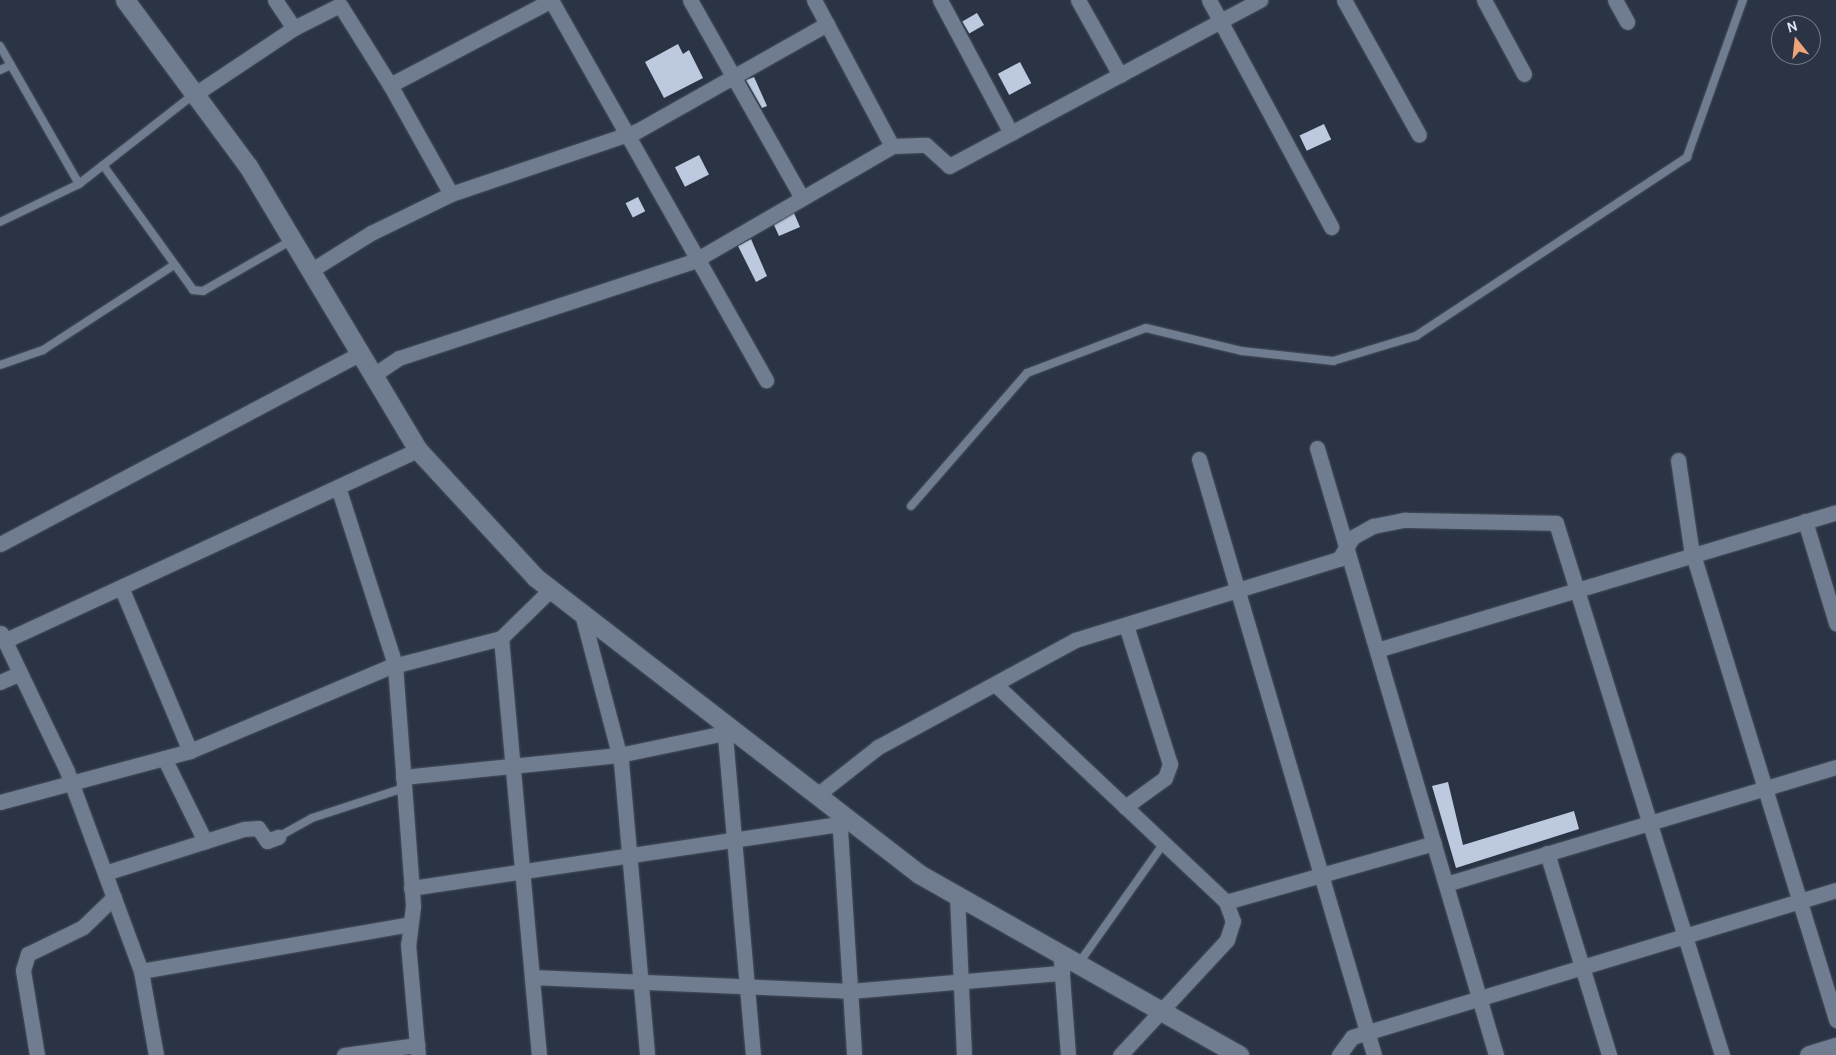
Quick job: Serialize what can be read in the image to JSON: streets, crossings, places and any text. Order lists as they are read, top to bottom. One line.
{"north":"top"}
